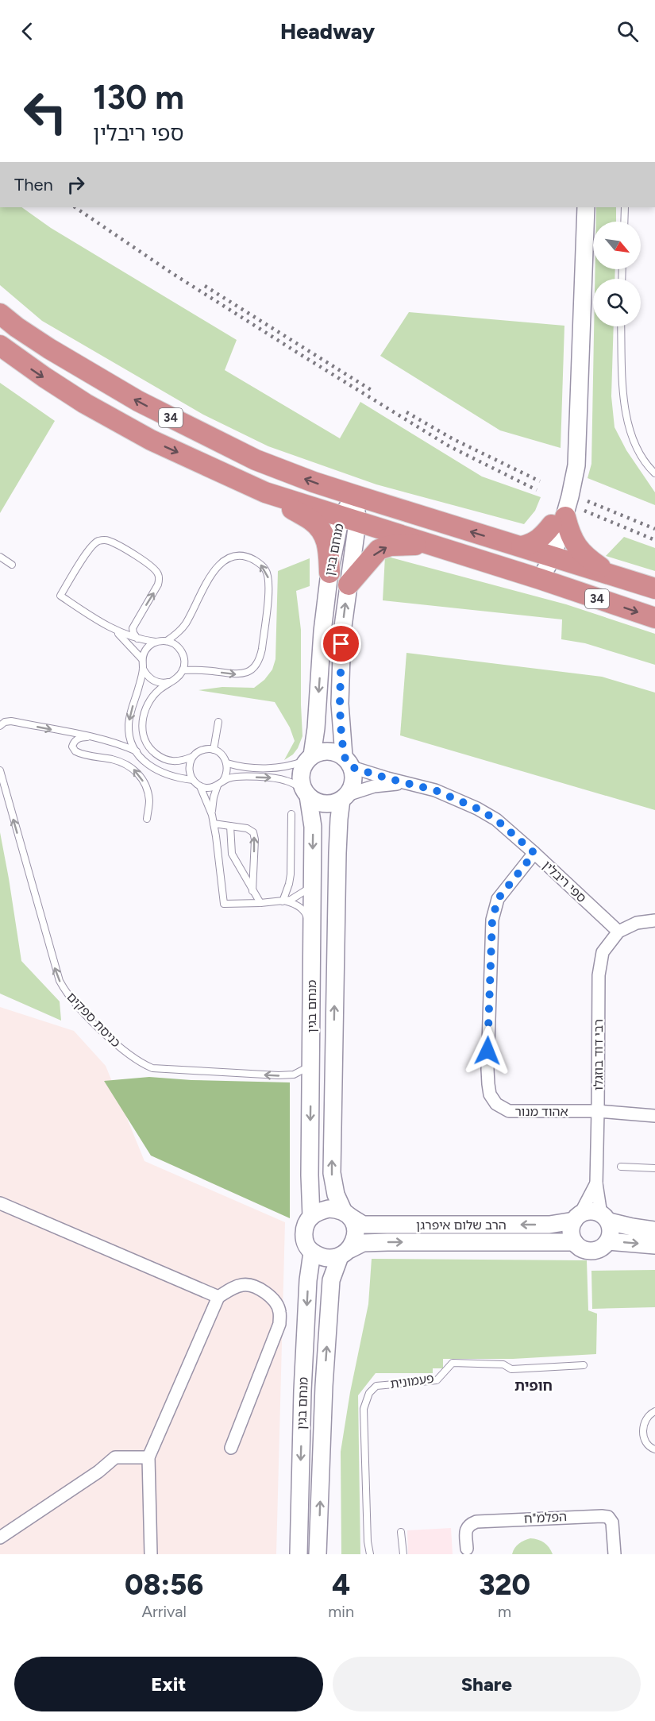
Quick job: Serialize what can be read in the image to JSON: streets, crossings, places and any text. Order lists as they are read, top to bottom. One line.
{"streets":{"highway":["34"],"main road":["מנחם בגין","הרב שלום איפרגן"],"street":["ספי ריבלין","רבי דוד בוזגלו","אהוד מנור","הפלמ\"ח"],"lane":["כניסת ספקים","פעמונית"]},"crossings":[["34","מנחם בגין"],["מנחם בגין","ספי ריבלין"],["מנחם בגין","כניסת ספקים"],["מנחם בגין","הרב שלום איפרגן"],["ספי ריבלין","רבי דוד בוזגלו"],["ספי ריבלין","אהוד מנור"],["רבי דוד בוזגלו","אהוד מנור"],["רבי דוד בוזגלו","הרב שלום איפרגן"]],"one_way":["כניסת ספקים"],"districts":["חופית"],"north":"bottom right","page":{"header":"Headway","turn":["130 m","ספי ריבלין"],"then":"Then","eta":["08:56","Arrival","4","min","320","m"],"buttons":["Exit","Share"]}}
